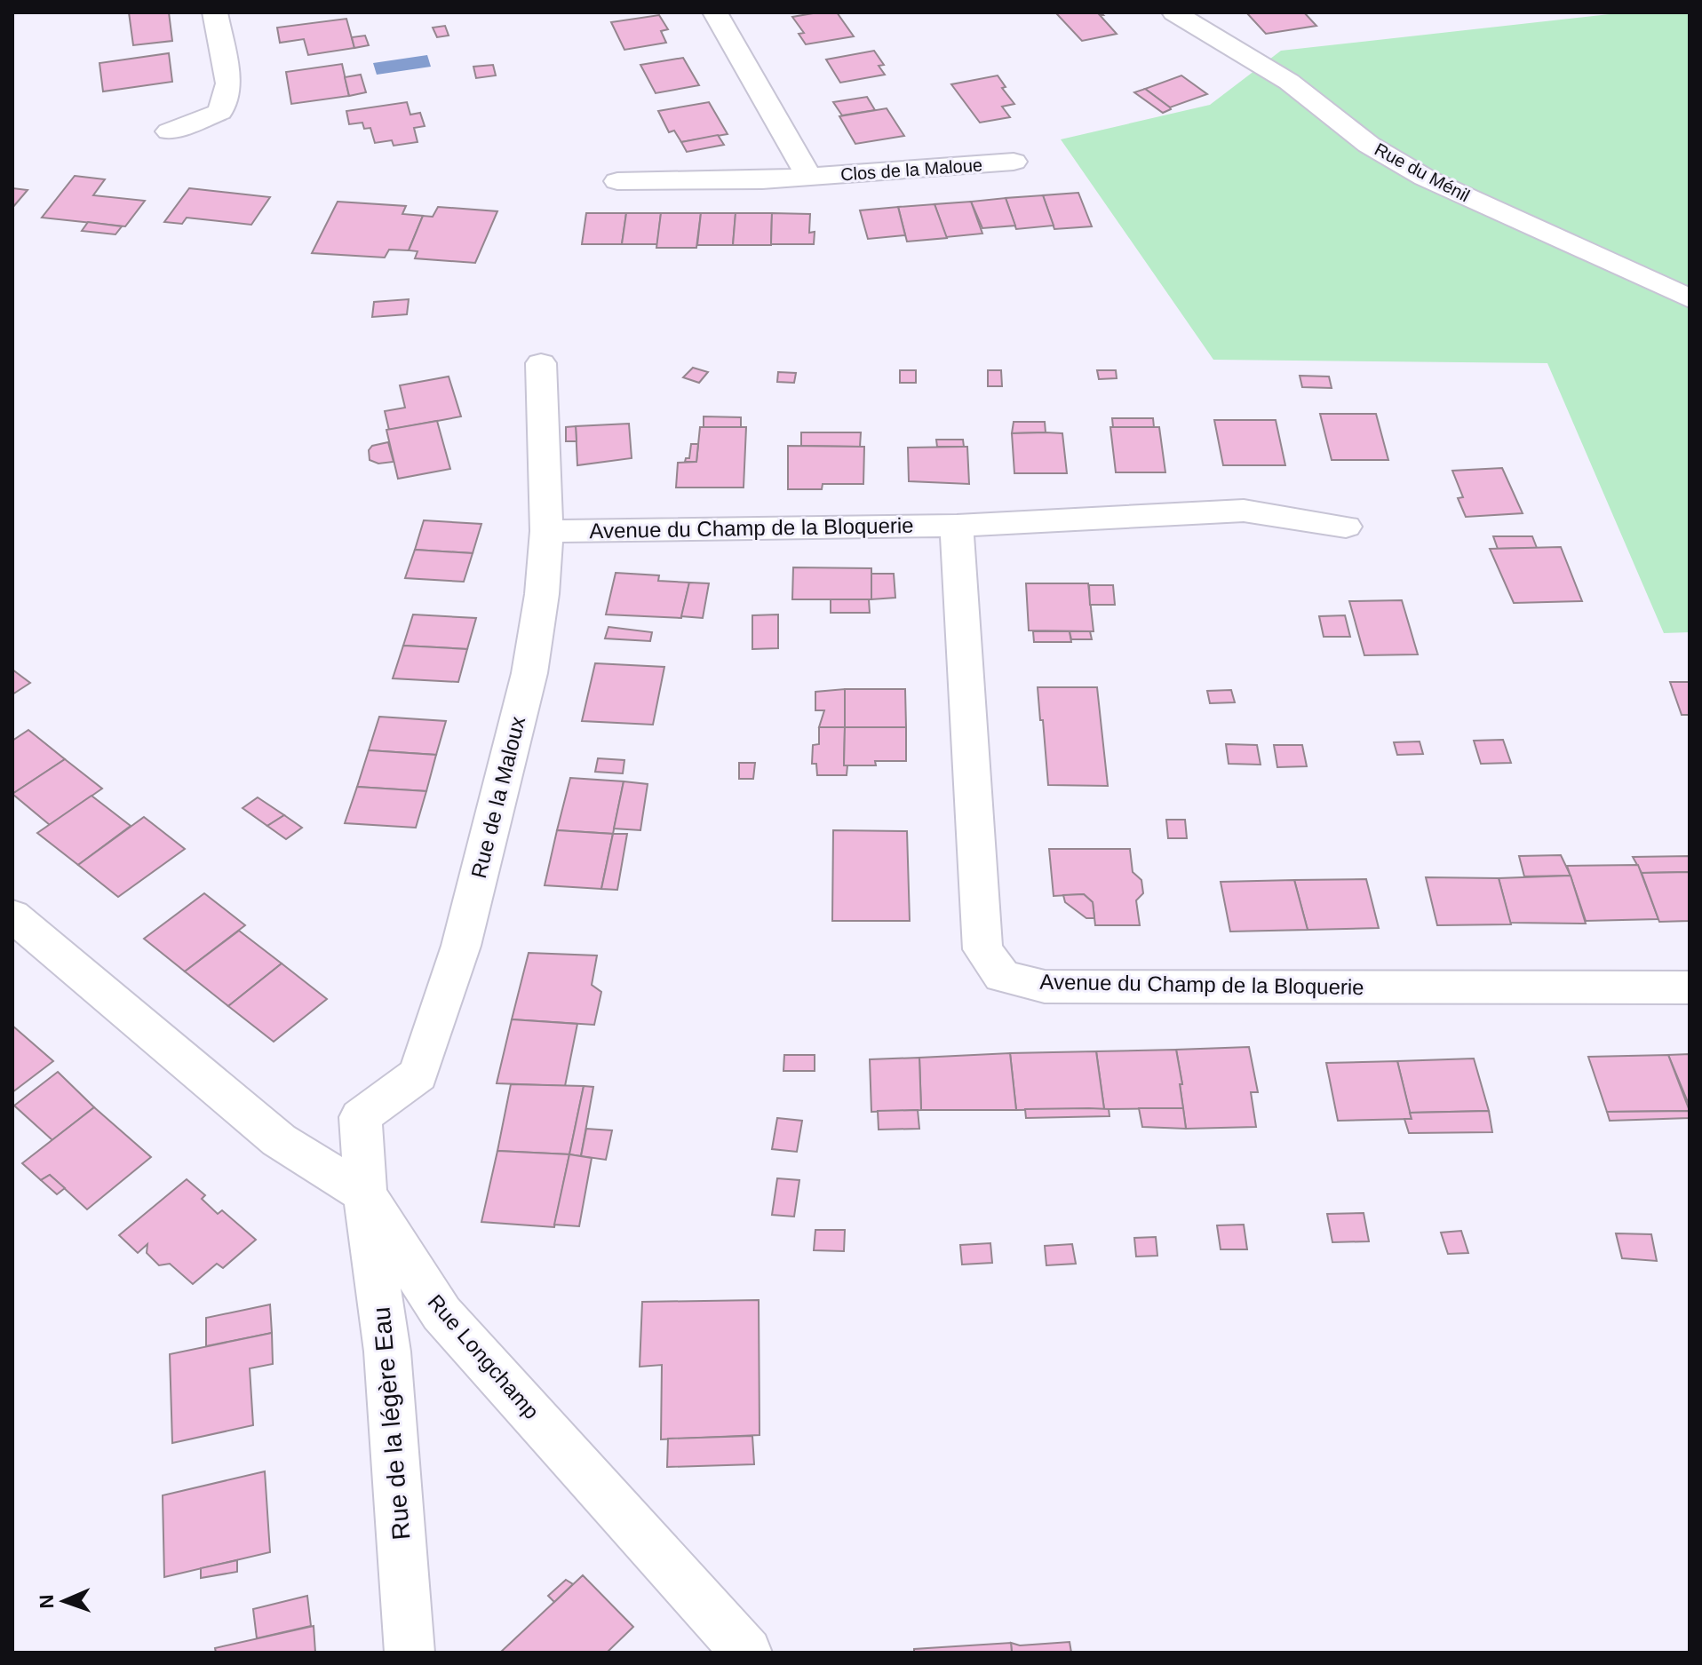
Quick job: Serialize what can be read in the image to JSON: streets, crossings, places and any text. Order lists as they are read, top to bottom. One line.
{"streets":{"street":["Clos de la Maloue","Rue du Ménil","Avenue du Champ de la Bloquerie","Rue de la Maloux","Rue Longchamp","Rue de la légère Eau"]},"crossings":[["Avenue du Champ de la Bloquerie","Rue de la Maloux"],["Rue de la Maloux","Rue Longchamp"],["Rue de la Maloux","Rue de la légère Eau"],["Rue Longchamp","Rue de la légère Eau"]],"north":"left"}
